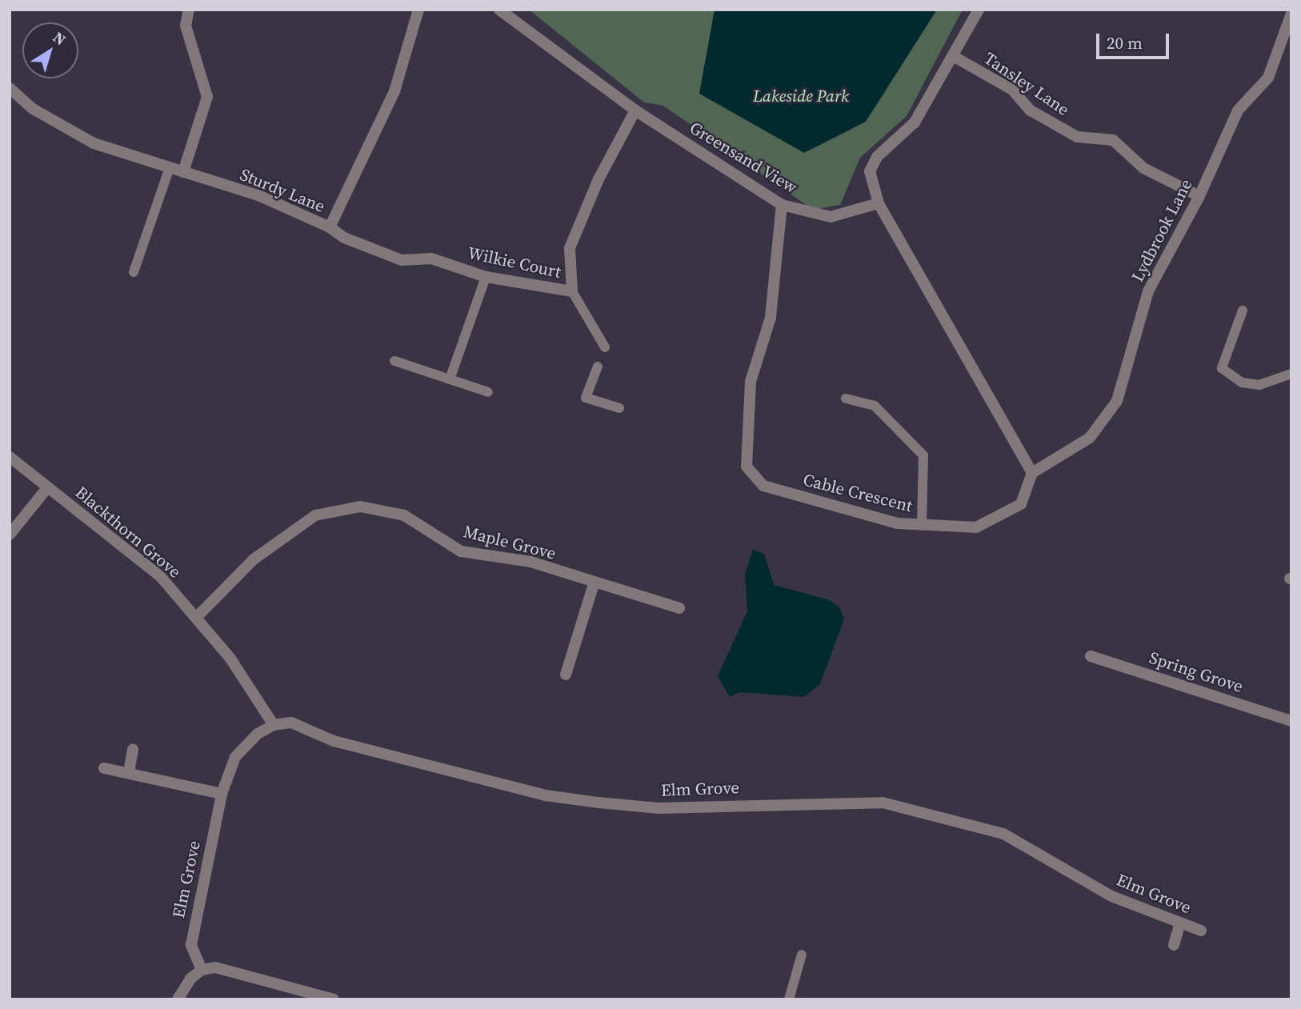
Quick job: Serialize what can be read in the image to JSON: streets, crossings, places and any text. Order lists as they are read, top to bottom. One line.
{"streets":{"street":["Tansley Lane","Greensand View","Sturdy Lane","Lydbrook Lane","Wilkie Court","Cable Crescent","Blackthorn Grove","Maple Grove","Spring Grove","Elm Grove"]},"crossings":[["Tansley Lane","Lydbrook Lane"],["Greensand View","Wilkie Court"],["Greensand View","Cable Crescent"],["Sturdy Lane","Wilkie Court"],["Lydbrook Lane","Cable Crescent"],["Blackthorn Grove","Maple Grove"],["Blackthorn Grove","Elm Grove"]],"parks":["Lakeside Park"],"scale_bar":"20 m","north":"top right"}
